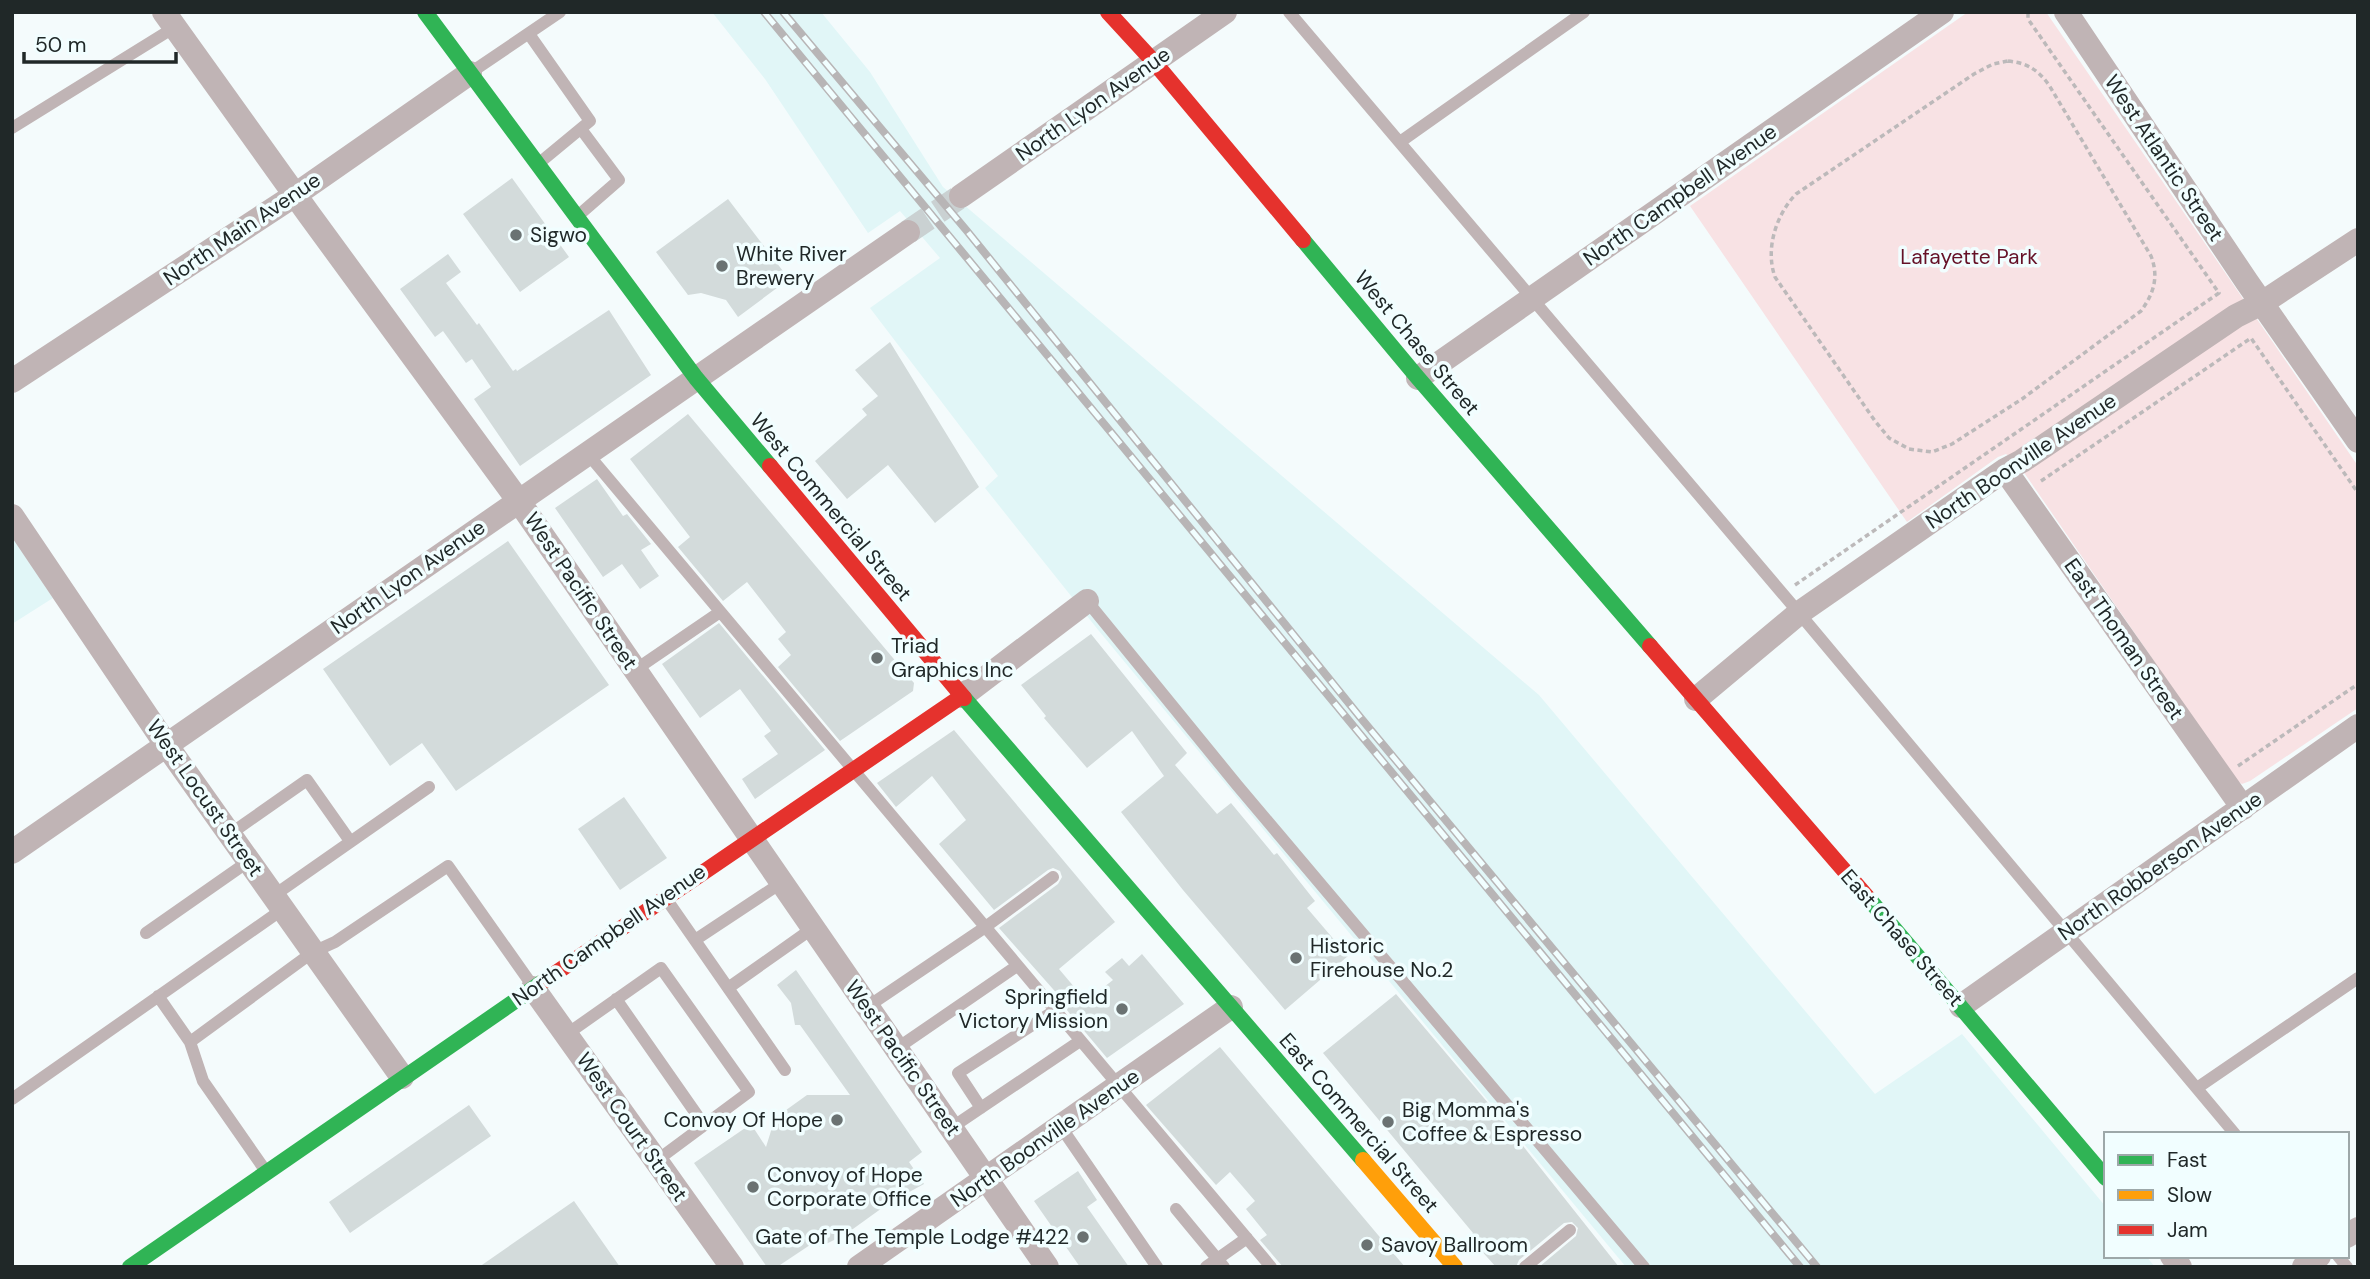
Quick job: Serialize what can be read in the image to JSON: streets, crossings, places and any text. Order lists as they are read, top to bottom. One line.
{"streets":{"street":["North Lyon Avenue","West Atlantic Street","North Campbell Avenue","North Main Avenue","West Chase Street","North Boonville Avenue","West Commercial Street","West Pacific Street","East Thoman Street","West Locust Street","North Robberson Avenue","East Chase Street","East Commercial Street","West Court Street"]},"crossings":[["North Lyon Avenue","West Chase Street"],["North Lyon Avenue","West Commercial Street"],["North Lyon Avenue","West Pacific Street"],["North Lyon Avenue","West Locust Street"],["West Atlantic Street","North Boonville Avenue"],["North Campbell Avenue","West Chase Street"],["North Campbell Avenue","West Commercial Street"],["North Campbell Avenue","West Pacific Street"],["North Campbell Avenue","West Locust Street"],["North Campbell Avenue","West Court Street"],["North Main Avenue","West Commercial Street"],["North Main Avenue","West Pacific Street"],["West Chase Street","North Boonville Avenue"],["West Chase Street","East Chase Street"],["North Boonville Avenue","West Commercial Street"],["North Boonville Avenue","West Pacific Street"],["North Boonville Avenue","East Thoman Street"],["North Boonville Avenue","East Chase Street"],["North Boonville Avenue","East Commercial Street"],["West Commercial Street","East Commercial Street"],["East Thoman Street","North Robberson Avenue"],["North Robberson Avenue","East Chase Street"]],"parks":["Lafayette Park"],"places":["Sigwo","White River Brewery","Triad Graphics Inc","Historic Firehouse No.2","Springfield Victory Mission","Convoy Of Hope","Big Momma's Coffee & Espresso","Convoy of Hope Corporate Office","Gate of The Temple Lodge #422","Savoy Ballroom"],"legend":["Fast","Slow","Jam"],"scale_bar":"50 m"}
